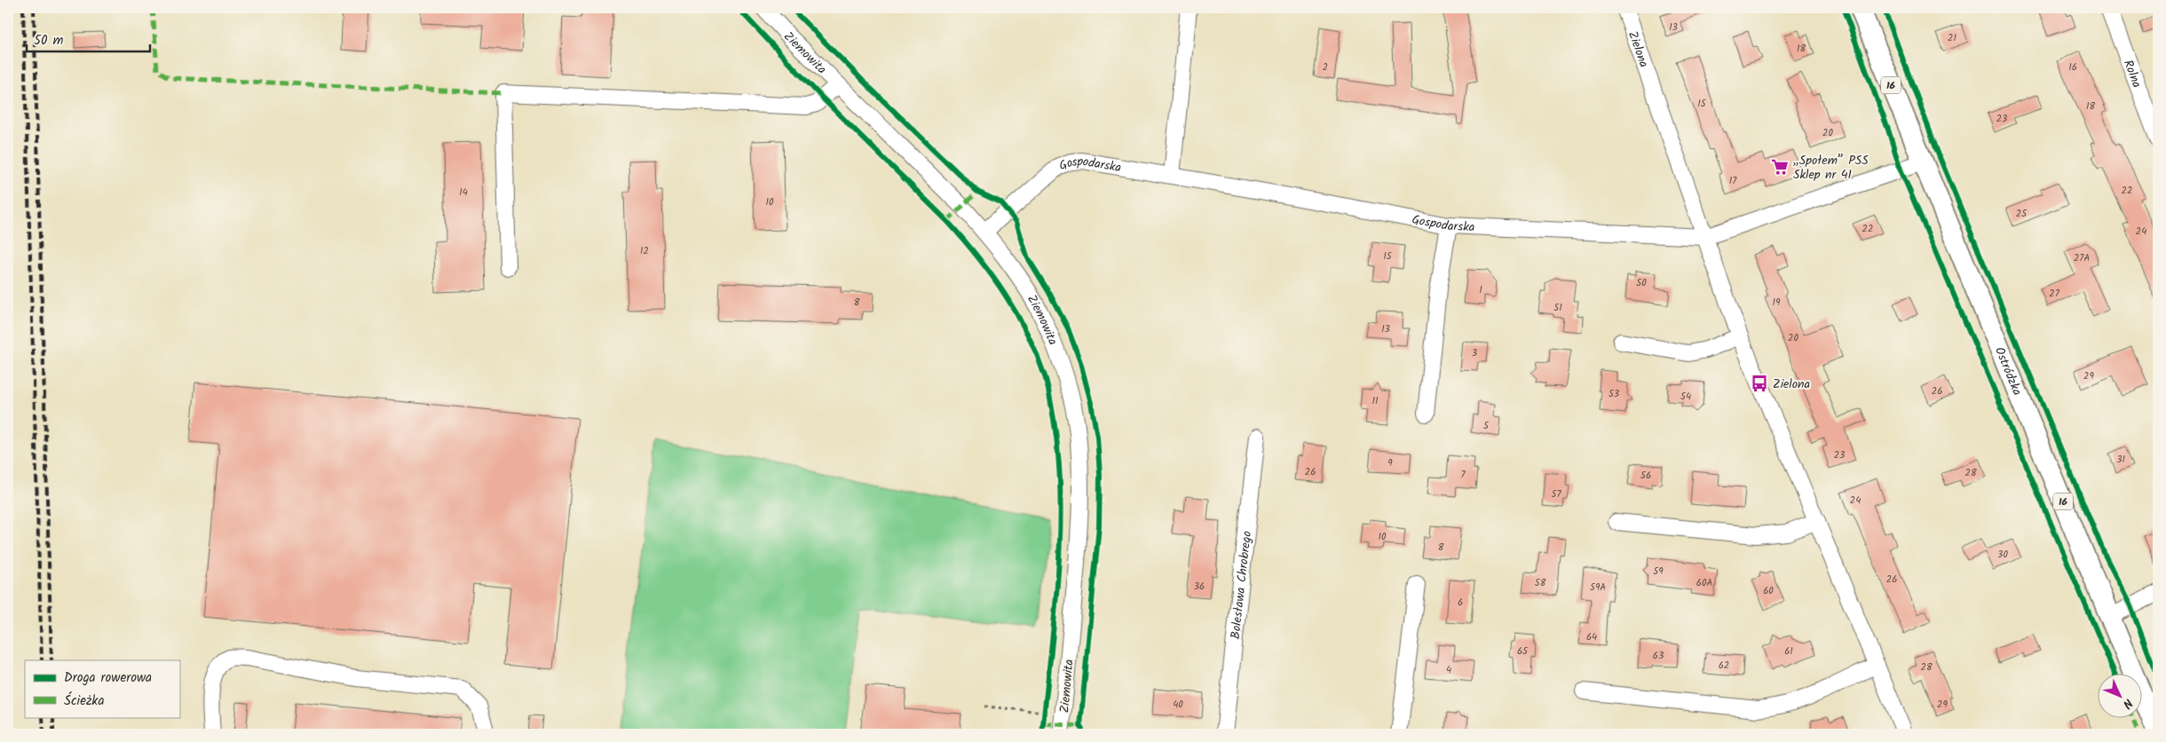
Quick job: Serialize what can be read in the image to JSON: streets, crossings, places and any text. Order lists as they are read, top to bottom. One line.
{"streets":{"main road":["16","Ostródzka"],"street":["Zielona","Ziemowita","Rolna","Gospodarska","Bolesława Chrobrego"]},"crossings":[["Zielona","Gospodarska"],["Ziemowita","Gospodarska"],["Gospodarska","Ostródzka"]],"places":{"supermarket":["„Społem” PSS Sklep nr 41"],"bus stop":["Zielona"]},"house_numbers":["13","21","18","2","16","15","18","23","20","17","22","14","10","25","22","24","12","15","27A","50","1","27","8","19","51","13","20","3","29","26","53","54","11","5","23","31","9","26","28","7","56","57","24","10","8","30","59","26","58","60A","36","59A","60","6","64","65","61","63","62","28","4","40","29"],"legend":["Droga rowerowa","Ścieżka"],"scale_bar":"50 m","north":"bottom right"}
